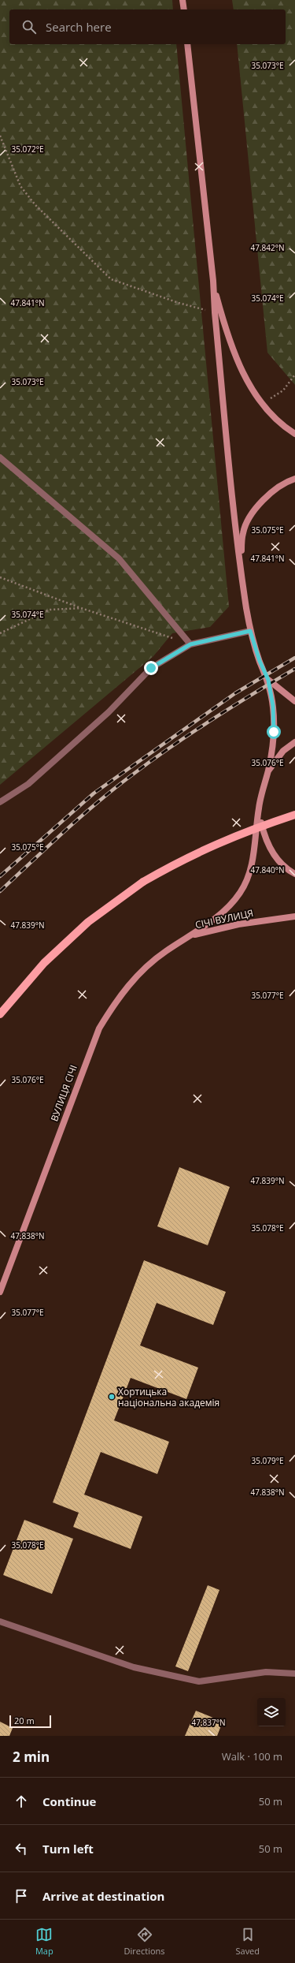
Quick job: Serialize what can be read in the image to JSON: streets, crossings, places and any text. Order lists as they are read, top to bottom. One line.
{"streets":{"main road":["СІЧІ ВУЛИЦЯ","ВУЛИЦЯ СІЧІ"]},"crossings":[["СІЧІ ВУЛИЦЯ","ВУЛИЦЯ СІЧІ"]],"places":["Хортицька національна академія"],"scale_bar":"20 m","page":{"search":"Search here","scale":"20 m","heading":["2 min","Walk · 100 m"],"list":[["Continue","50 m"],["Turn left","50 m"],"Arrive at destination"],"nav":["Map","Directions","Saved"]},"coordinates":["35.073°E","35.072°E","47.842°N","35.074°E","47.841°N","35.075°E","35.076°E","47.840°N","47.839°N","35.077°E","35.078°E","47.838°N","35.079°E","47.837°N"]}
